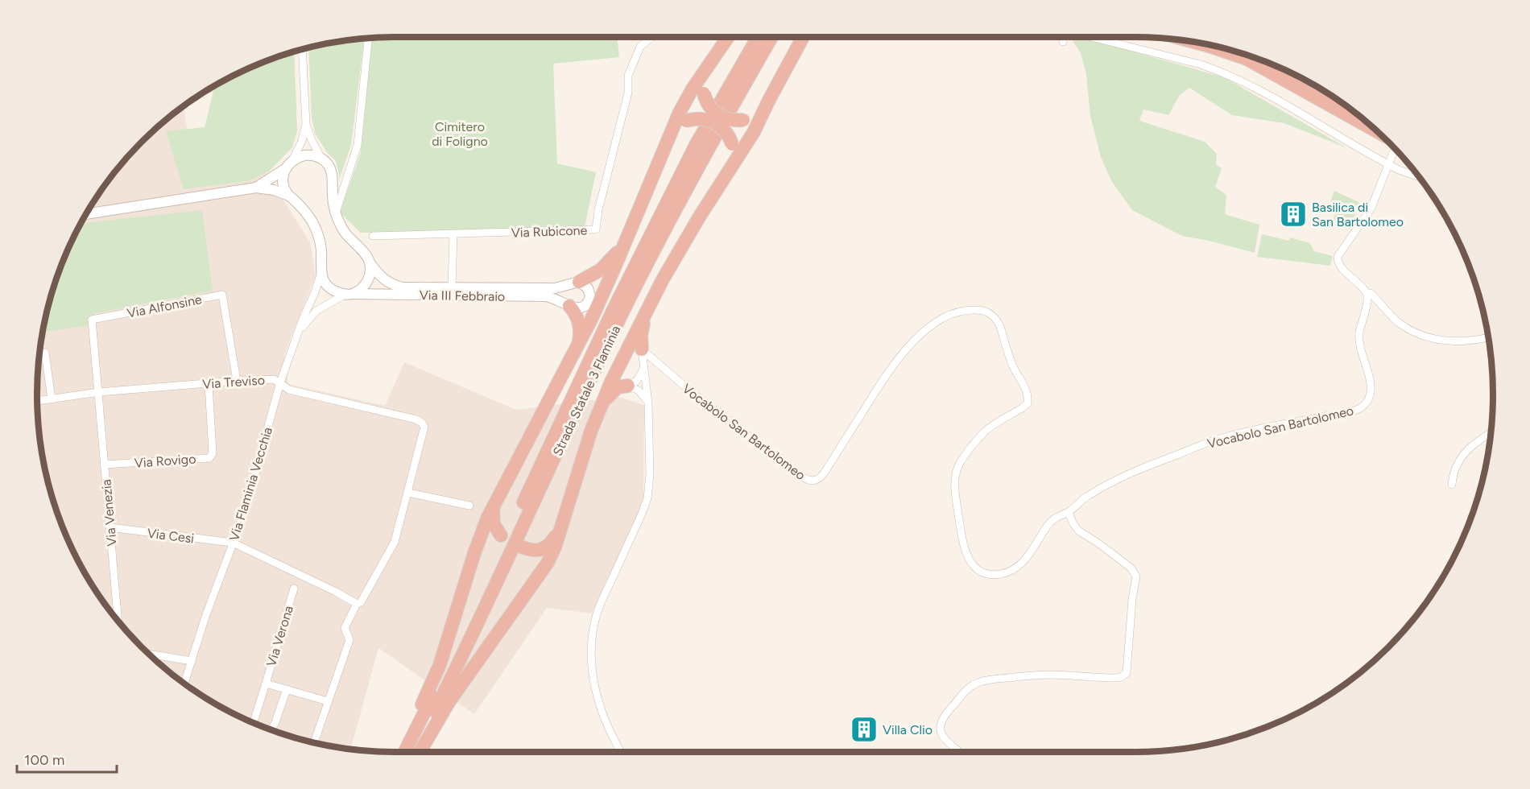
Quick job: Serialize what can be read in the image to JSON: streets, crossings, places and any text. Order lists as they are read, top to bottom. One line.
{"streets":{"highway":["Strada Statale 3 Flaminia"],"main road":["Via III Febbraio","Via Flaminia Vecchia"],"street":["Via Rubicone","Via Alfonsine","Via Treviso","Vocabolo San Bartolomeo","Via Rovigo","Via Venezia","Via Cesi","Via Verona"]},"crossings":[["Via III Febbraio","Via Flaminia Vecchia"],["Via Alfonsine","Via Treviso"],["Via Alfonsine","Via Venezia"],["Via Treviso","Via Rovigo"],["Via Treviso","Via Flaminia Vecchia"],["Via Treviso","Via Venezia"],["Via Rovigo","Via Venezia"],["Via Flaminia Vecchia","Via Cesi"],["Via Venezia","Via Cesi"]],"parks":["Cimitero di Foligno"],"places":{"building":["Basilica di San Bartolomeo","Villa Clio"]},"scale_bar":"100 m"}
